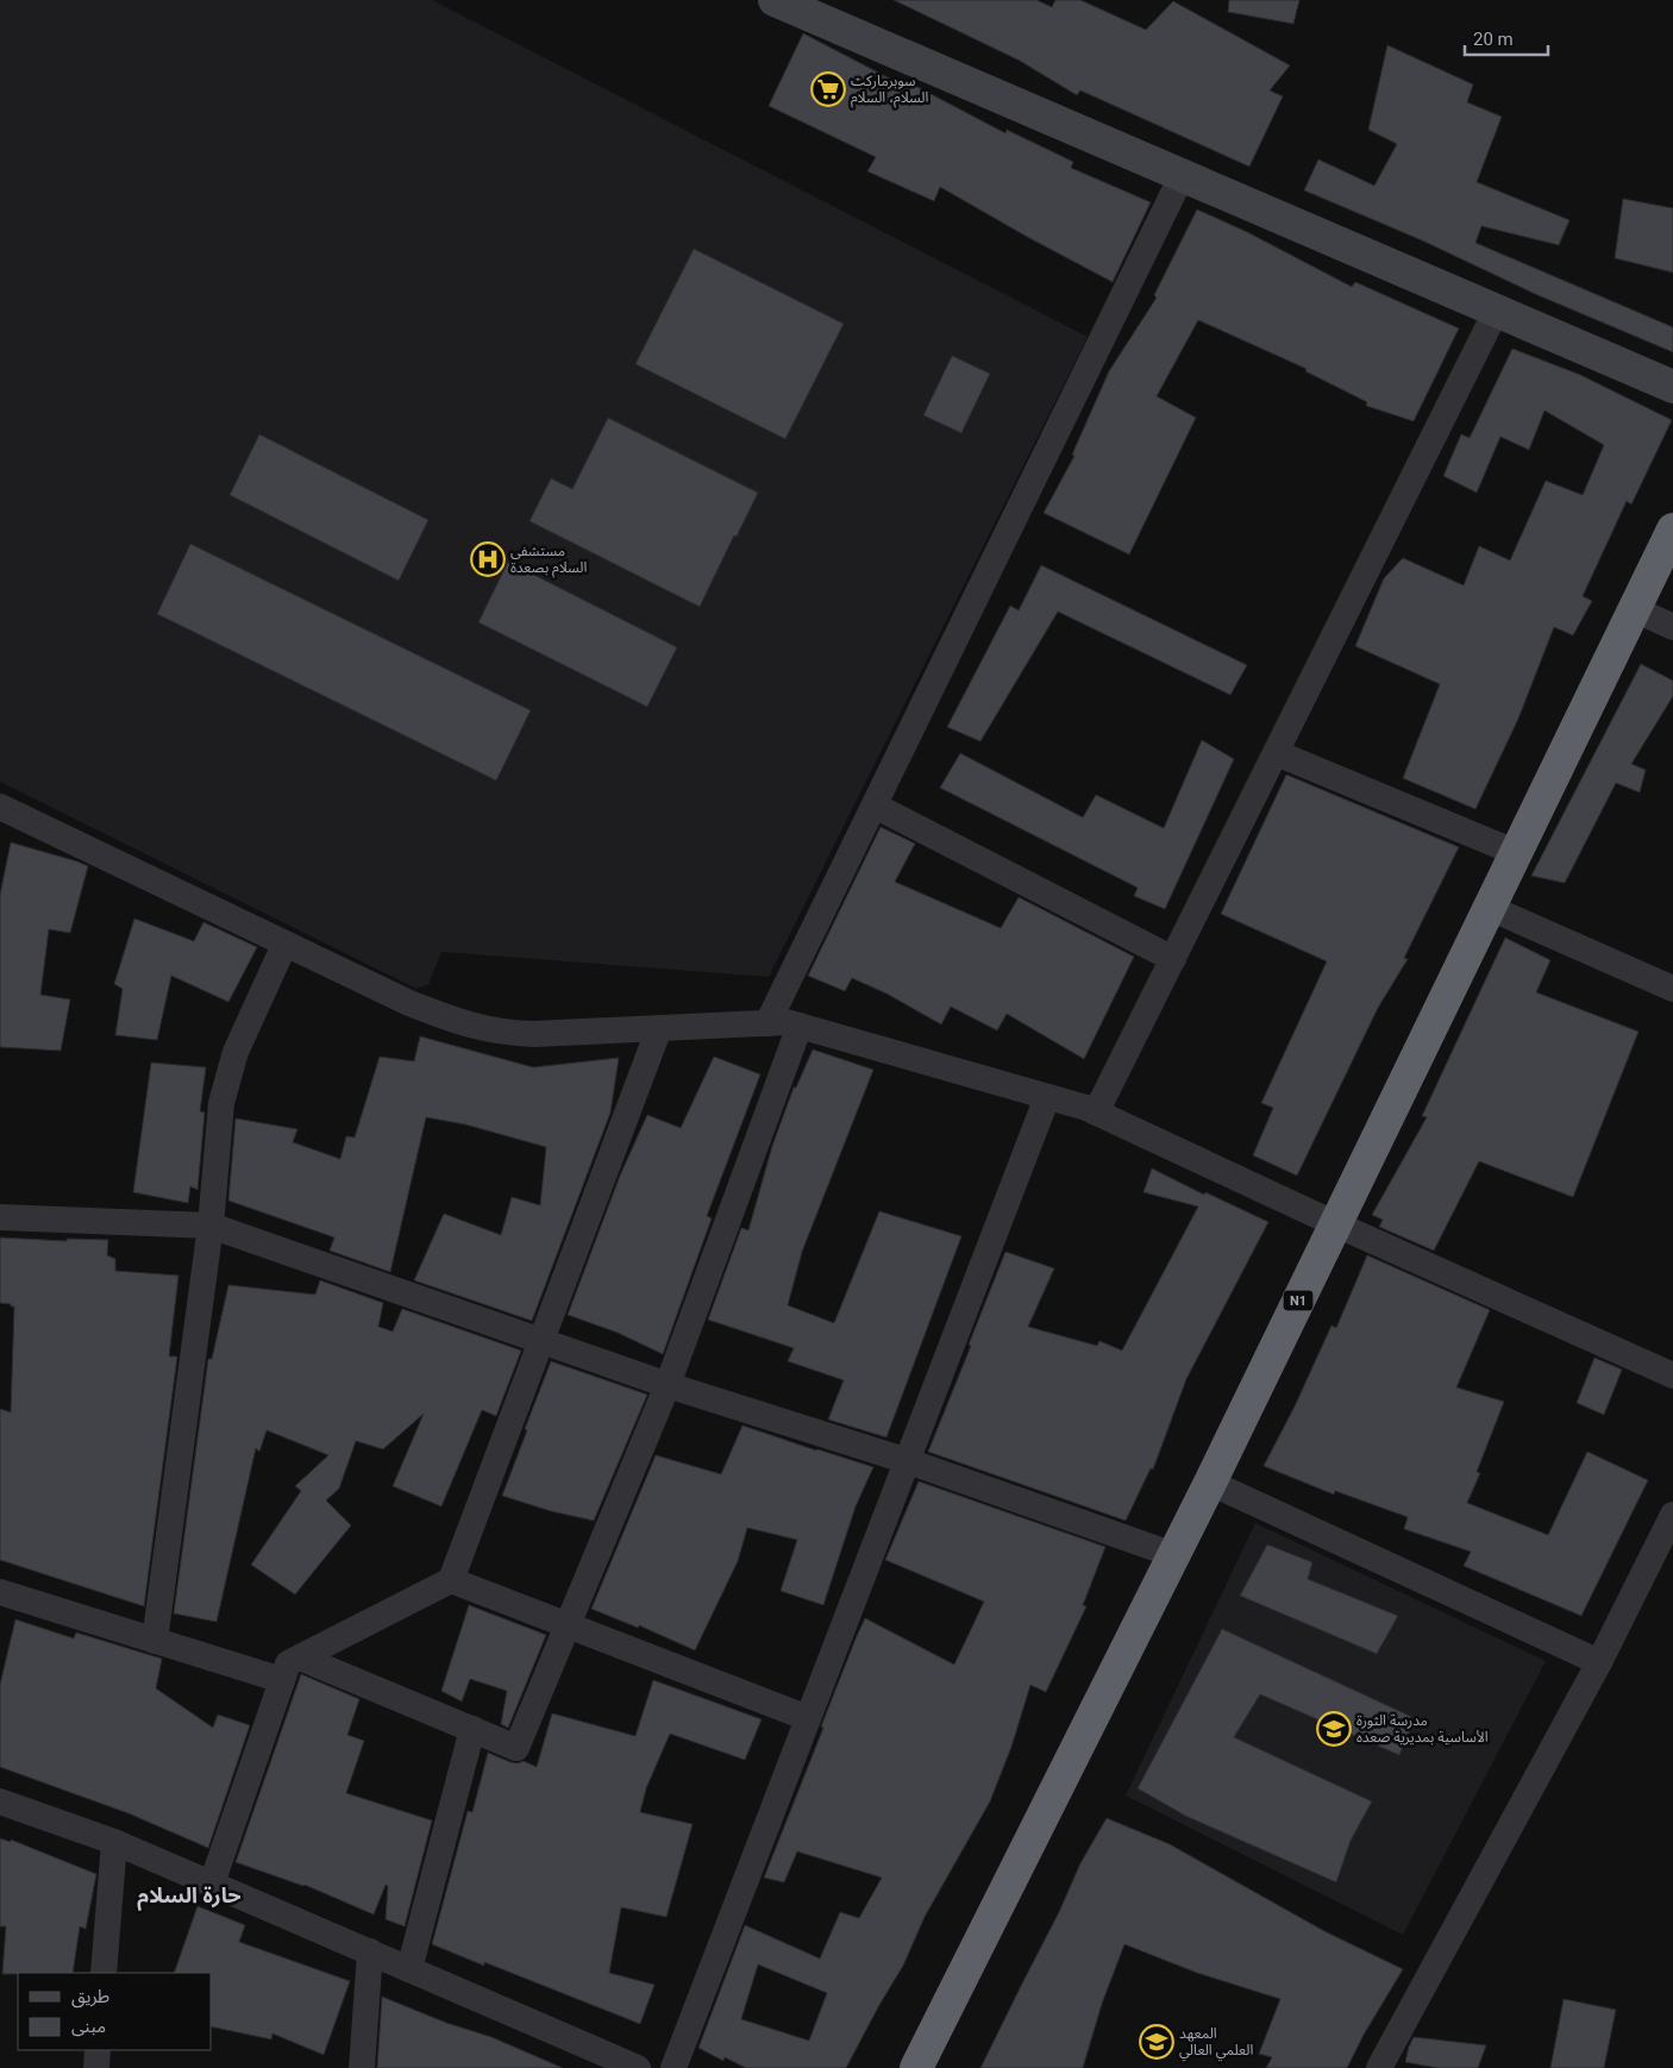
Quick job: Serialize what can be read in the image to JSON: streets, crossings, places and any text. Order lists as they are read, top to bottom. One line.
{"streets":{"highway":["N1"]},"districts":["حارة السلام"],"places":{"supermarket":["سوبرماركت السلام، السلام"],"hospital":["مستشفى السلام بصعدة"],"school or university":["مدرسة الثورة الأساسية بمديرية صعده","المعهد العلمي العالي"]},"legend":["طريق","مبنى"],"scale_bar":"20 m"}
